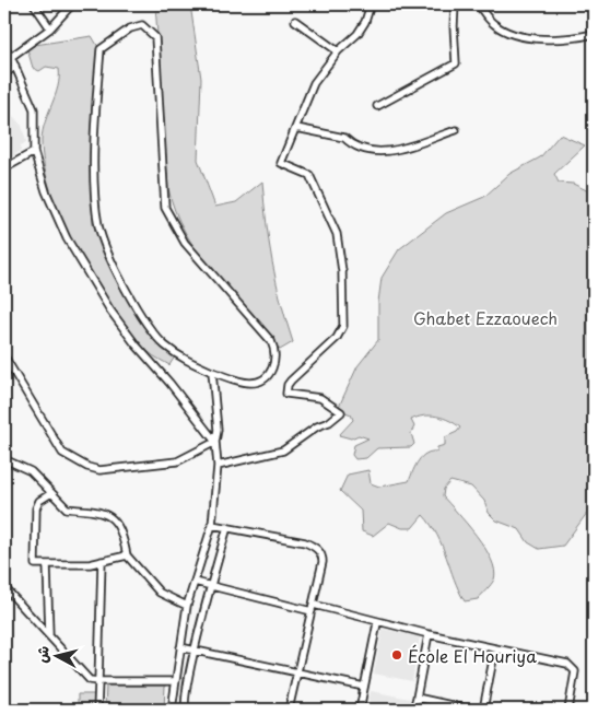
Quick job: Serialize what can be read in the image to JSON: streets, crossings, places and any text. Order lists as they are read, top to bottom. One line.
{"parks":["Ghabet Ezzaouech"],"places":["École El Houriya"],"north":"left"}
